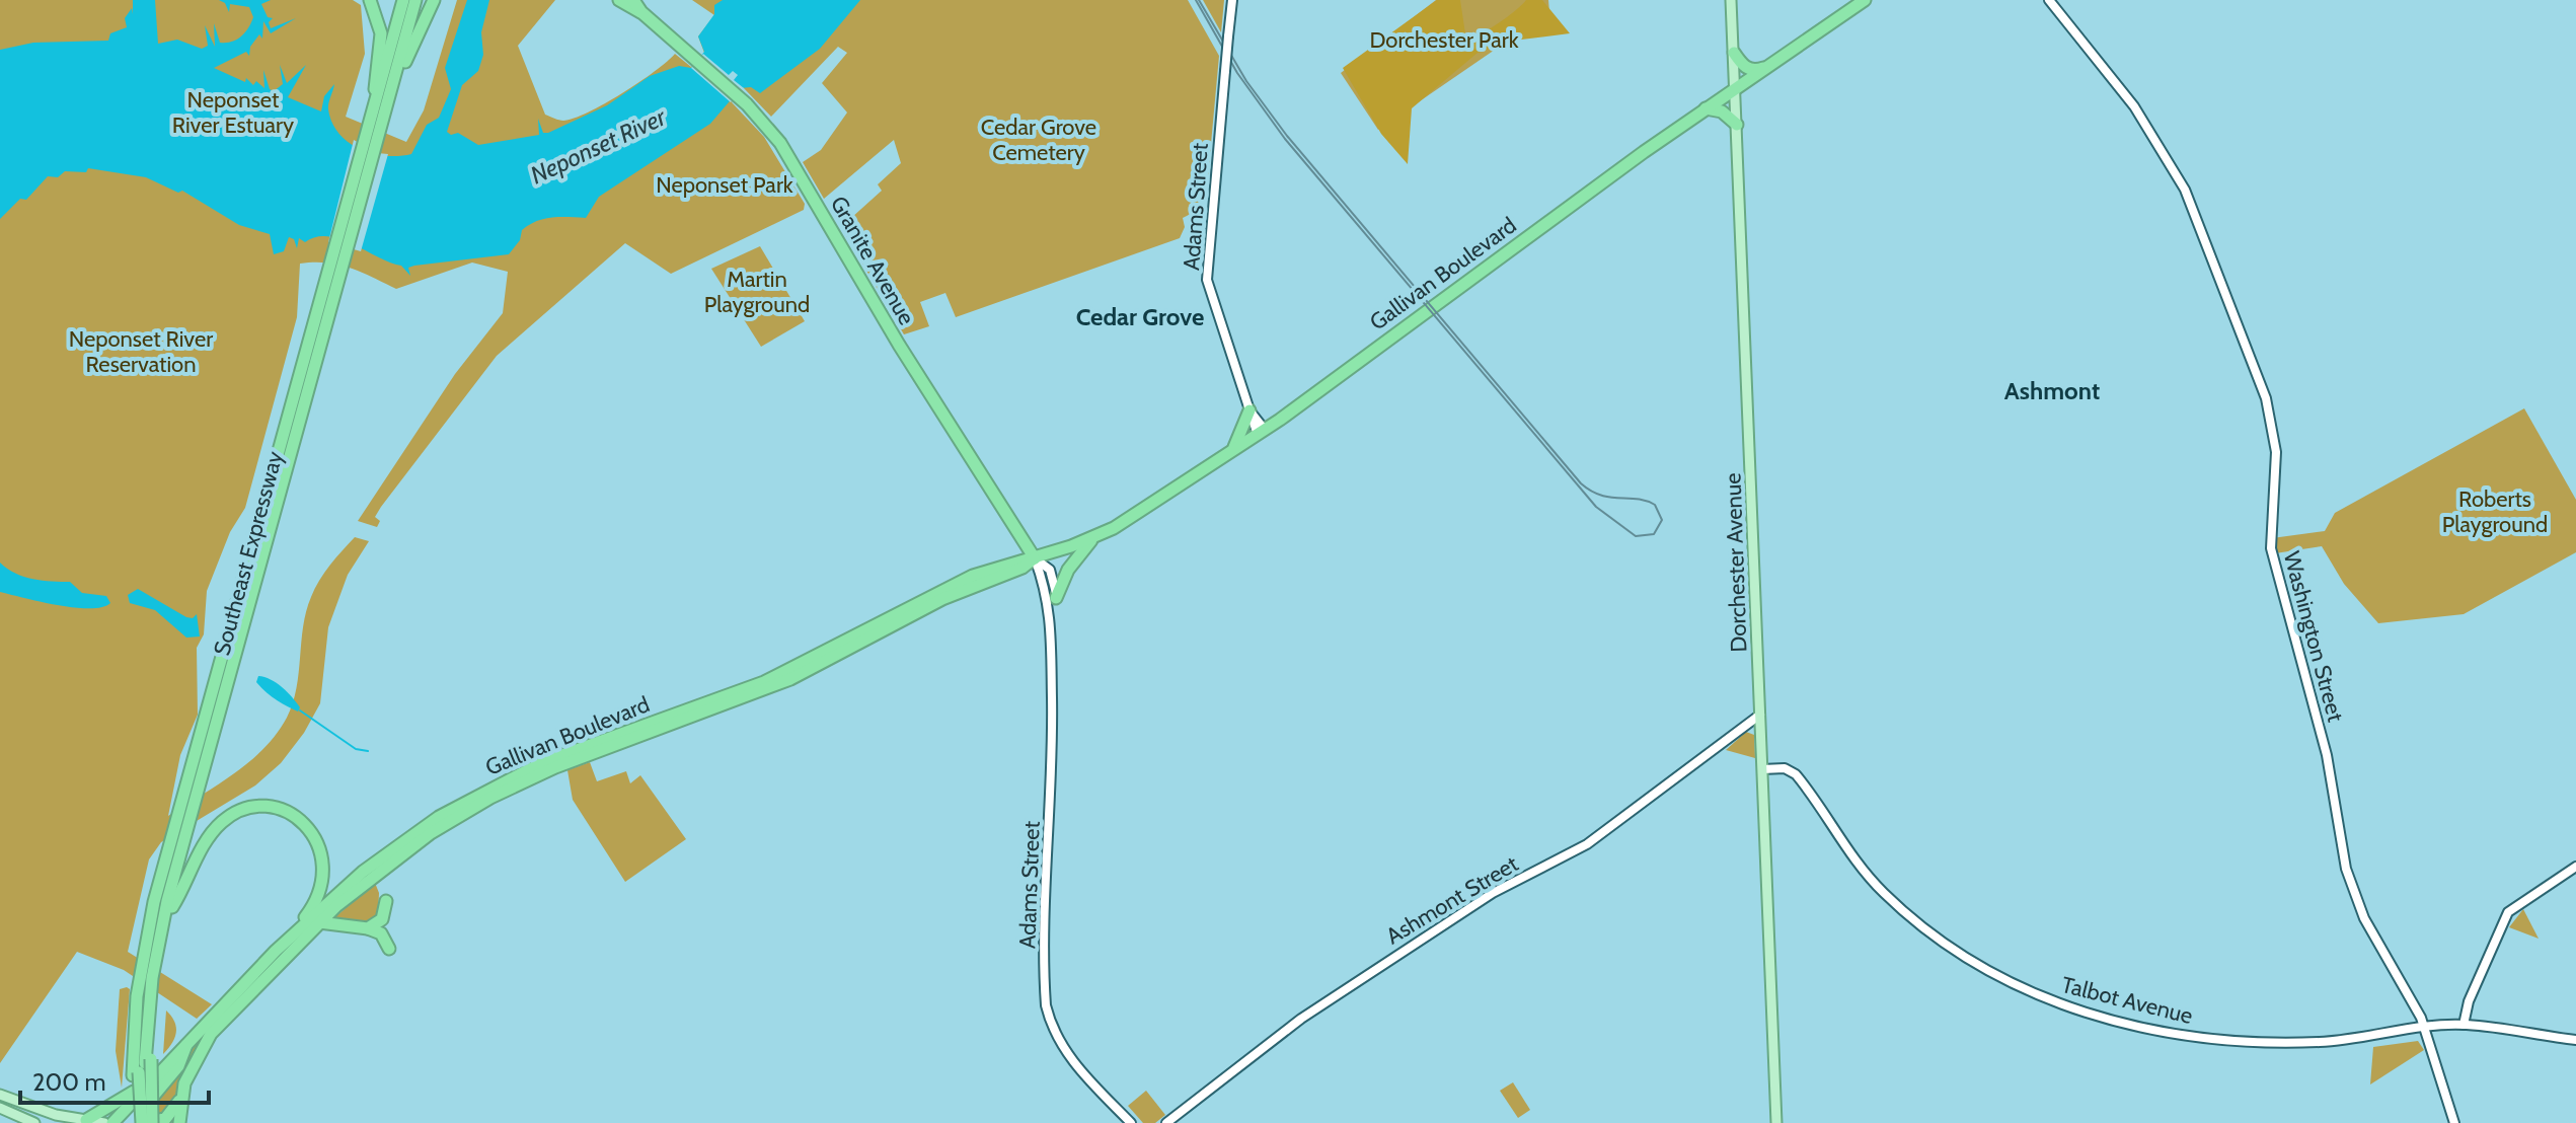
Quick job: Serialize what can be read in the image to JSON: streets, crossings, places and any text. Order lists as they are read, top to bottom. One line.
{"streets":{"highway":["Granite Avenue","Gallivan Boulevard","Southeast Expressway"],"main road":["Adams Street","Dorchester Avenue","Washington Street","Ashmont Street","Talbot Avenue"]},"crossings":[["Adams Street","Granite Avenue"],["Adams Street","Gallivan Boulevard"],["Granite Avenue","Gallivan Boulevard"],["Gallivan Boulevard","Dorchester Avenue"],["Dorchester Avenue","Ashmont Street"],["Dorchester Avenue","Talbot Avenue"],["Washington Street","Talbot Avenue"]],"districts":["Cedar Grove","Ashmont"],"water":["Neponset River"],"parks":["Dorchester Park","Neponset River Estuary","Cedar Grove Cemetery","Neponset Park","Martin Playground","Neponset River Reservation","Roberts Playground"],"scale_bar":"200 m"}
